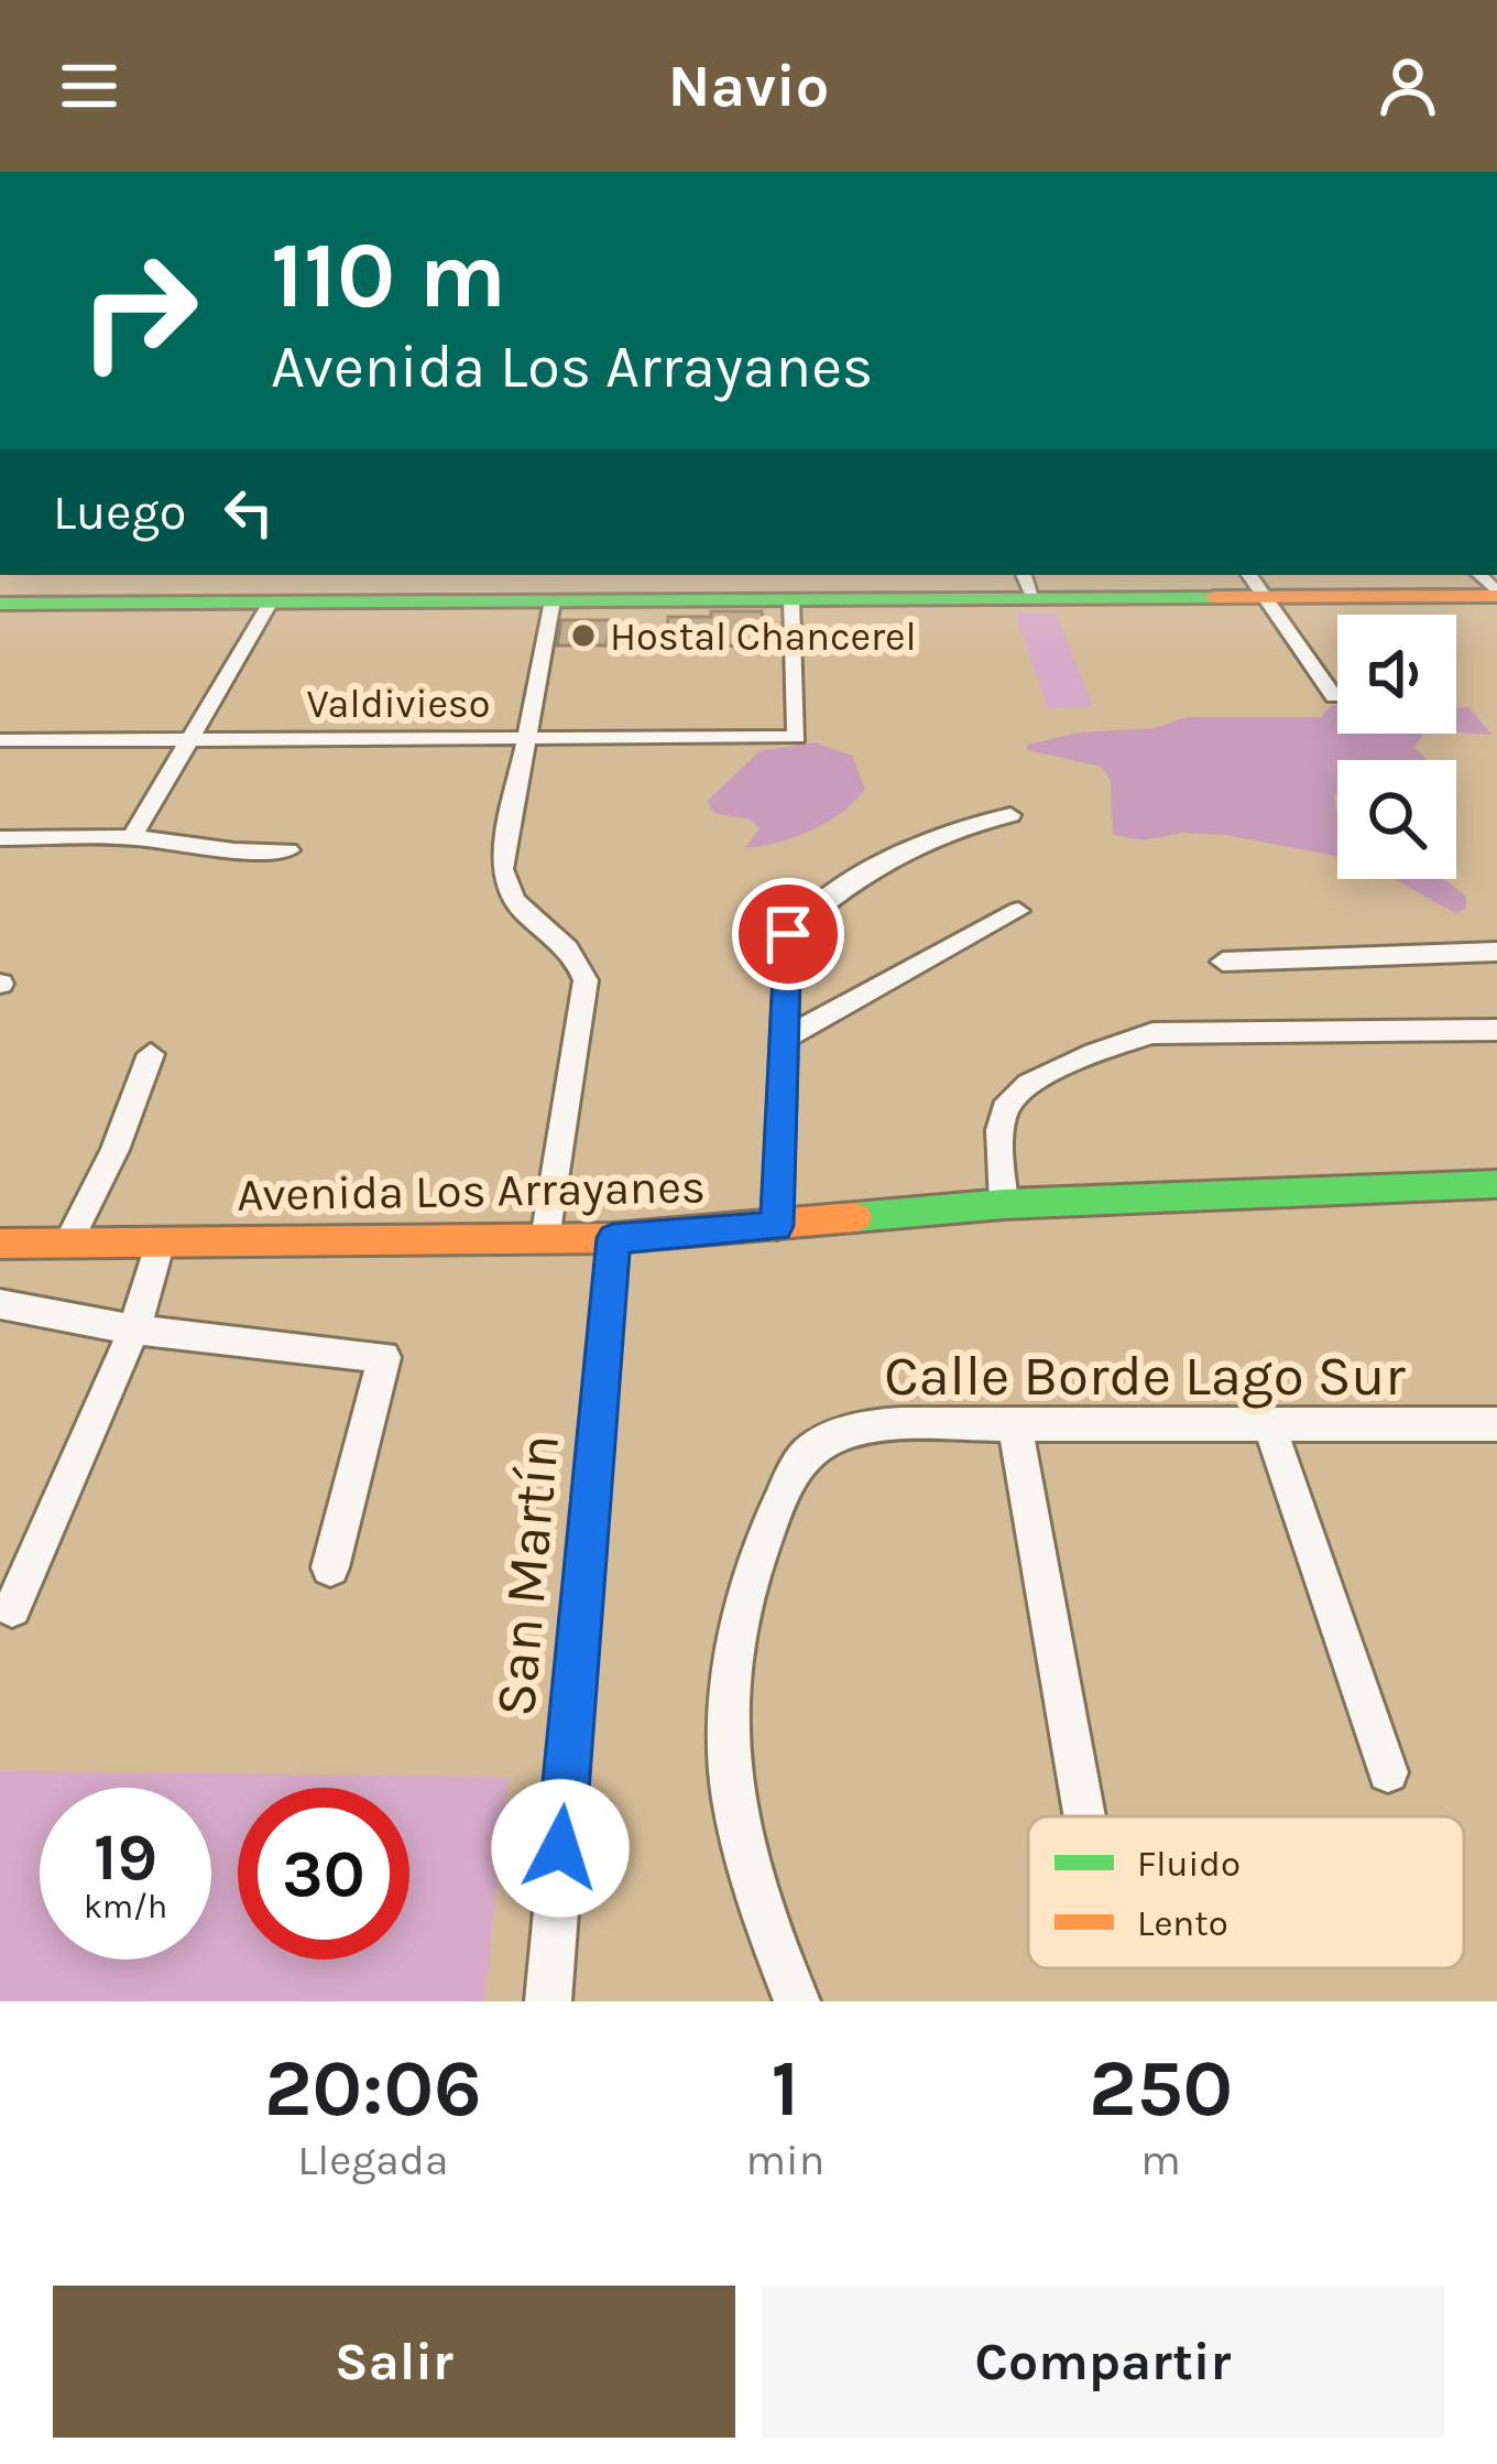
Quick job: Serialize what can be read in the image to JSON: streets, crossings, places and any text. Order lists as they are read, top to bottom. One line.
{"streets":{"street":["Valdivieso","Avenida Los Arrayanes","Calle Borde Lago Sur","San Martín"]},"crossings":[["Avenida Los Arrayanes","San Martín"]],"places":["Hostal Chancerel"],"legend":["Fluido","Lento"],"page":{"header":"Navio","turn":["110 m","Avenida Los Arrayanes"],"then":"Luego","speed":"19 km/h","limit":"30","eta":["20:06","Llegada","1","min","250","m"],"buttons":["Salir","Compartir"]}}
